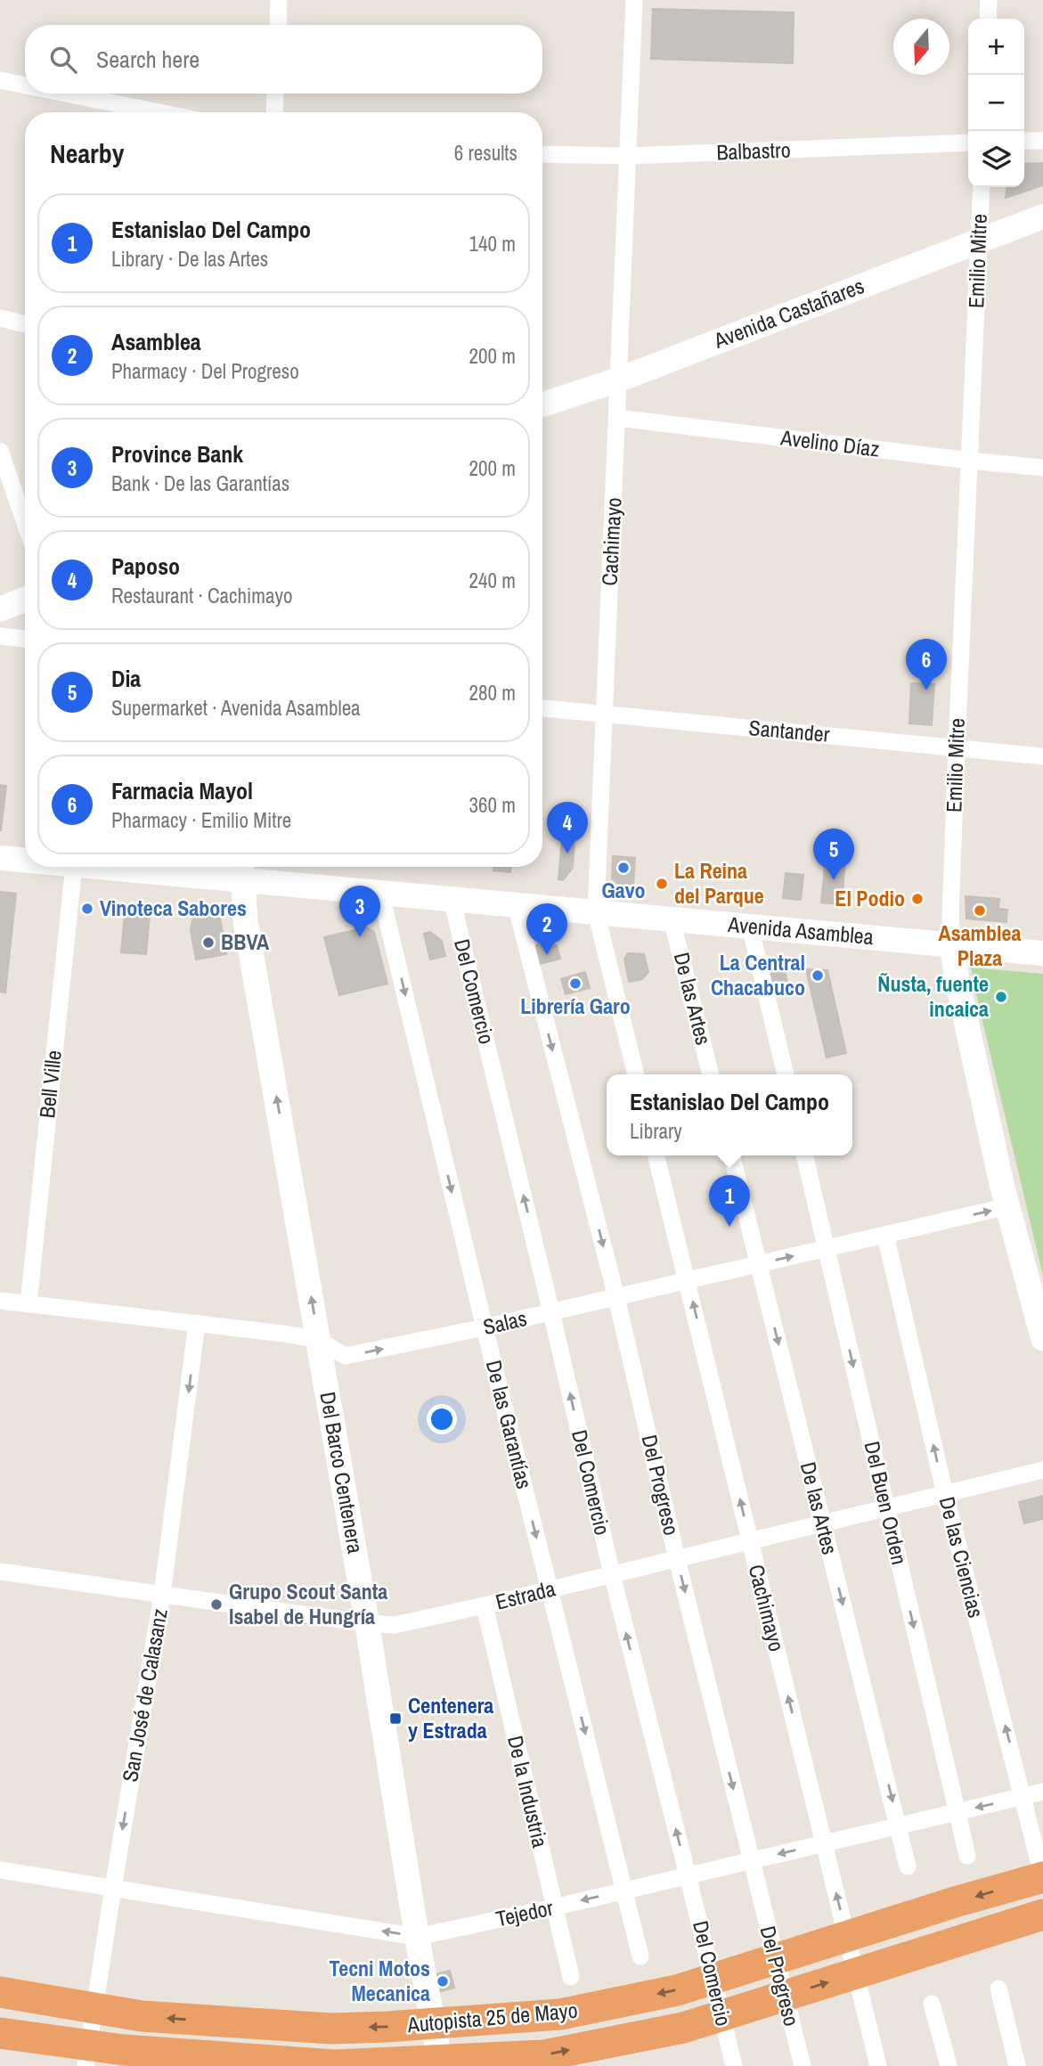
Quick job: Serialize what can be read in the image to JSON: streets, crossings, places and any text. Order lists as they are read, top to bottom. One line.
{"streets":{"highway":["Autopista 25 de Mayo"],"main road":["Emilio Mitre","Avenida Castañares","Avenida Asamblea","Del Barco Centenera"],"street":["Balbastro","Avelino Díaz","Cachimayo","Santander","Del Comercio","De las Artes","Bell Ville","Salas","De las Garantías","Del Progreso","Del Buen Orden","De las Ciencias","Estrada","San José de Calasanz","De la Industria","Tejedor"]},"crossings":[["Balbastro","Cachimayo"],["Emilio Mitre","Avenida Castañares"],["Emilio Mitre","Avelino Díaz"],["Emilio Mitre","Santander"],["Emilio Mitre","Avenida Asamblea"],["Emilio Mitre","Salas"],["Avenida Castañares","Cachimayo"],["Avelino Díaz","Cachimayo"],["Cachimayo","Santander"],["Cachimayo","Avenida Asamblea"],["Cachimayo","Salas"],["Cachimayo","Estrada"],["Cachimayo","Tejedor"],["Avenida Asamblea","Del Comercio"],["Avenida Asamblea","De las Artes"],["Avenida Asamblea","De las Garantías"],["Avenida Asamblea","Del Barco Centenera"],["Avenida Asamblea","Del Progreso"],["Del Comercio","Salas"],["Del Comercio","Estrada"],["Del Comercio","Tejedor"],["De las Artes","Salas"],["De las Artes","Estrada"],["De las Artes","Tejedor"],["Bell Ville","Salas"],["Salas","De las Garantías"],["Salas","Del Barco Centenera"],["Salas","Del Progreso"],["Salas","Del Buen Orden"],["Salas","De las Ciencias"],["Salas","San José de Calasanz"],["De las Garantías","Estrada"],["De las Garantías","Tejedor"],["Del Barco Centenera","Estrada"],["Del Barco Centenera","Tejedor"],["Del Progreso","Estrada"],["Del Progreso","Tejedor"],["Del Buen Orden","Estrada"],["Del Buen Orden","Tejedor"],["De las Ciencias","Estrada"],["De las Ciencias","Tejedor"],["De las Ciencias","Autopista 25 de Mayo"],["Estrada","San José de Calasanz"],["Estrada","De la Industria"],["San José de Calasanz","Tejedor"],["De la Industria","Tejedor"]],"one_way":["Cachimayo","Del Comercio","De las Artes","De las Garantías","Del Barco Centenera","Del Progreso","Del Buen Orden","De las Ciencias","San José de Calasanz","Tejedor"],"places":{"other":["Gavo","La Reina del Parque","El Podio","Vinoteca Sabores","Asamblea Plaza","BBVA","La Central Chacabuco","Librería Garo","Ñusta, fuente incaica","Grupo Scout Santa Isabel de Hungría","Tecni Motos Mecanica"],"transit":["Centenera y Estrada"]},"north":"bottom","page":{"map_buttons":["+","−"],"search":"Search here","heading":["Nearby","6 results"],"list":[{"mark":"1","name":"Estanislao Del Campo","note":"Library · De las Artes","value":"140 m"},{"mark":"2","name":"Asamblea","note":"Pharmacy · Del Progreso","value":"200 m"},{"mark":"3","name":"Province Bank","note":"Bank · De las Garantías","value":"200 m"},{"mark":"4","name":"Paposo","note":"Restaurant · Cachimayo","value":"240 m"},{"mark":"5","name":"Dia","note":"Supermarket · Avenida Asamblea","value":"280 m"},{"mark":"6","name":"Farmacia Mayol","note":"Pharmacy · Emilio Mitre","value":"360 m"}],"pins":["6","4","5","3","2","1"],"popup":["Estanislao Del Campo","Library"]}}
